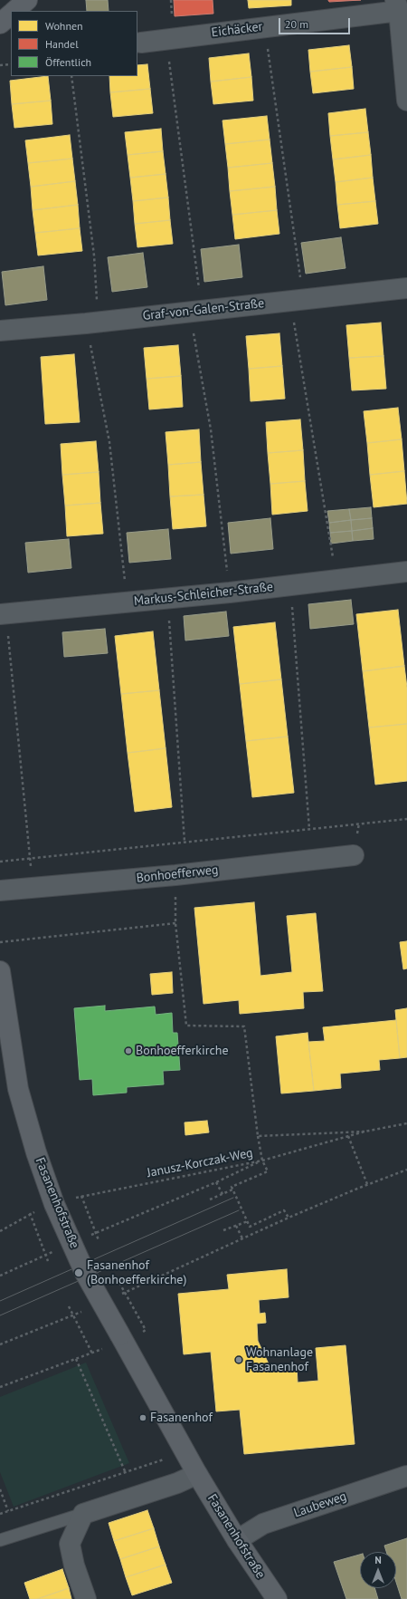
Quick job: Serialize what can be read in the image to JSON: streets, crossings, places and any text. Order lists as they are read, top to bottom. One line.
{"streets":{"street":["Eichäcker","Graf-von-Galen-Straße","Markus-Schleicher-Straße","Bonhoefferweg","Fasanenhofstraße","Laubeweg"],"path":["Janusz-Korczak-Weg"]},"crossings":[["Janusz-Korczak-Weg","Fasanenhofstraße"],["Fasanenhofstraße","Laubeweg"]],"places":["Bonhoefferkirche","Fasanenhof (Bonhoefferkirche)","Wohnanlage Fasanenhof","Fasanenhof"],"legend":["Wohnen","Handel","Öffentlich"],"scale_bar":"20 m","north":"top"}
